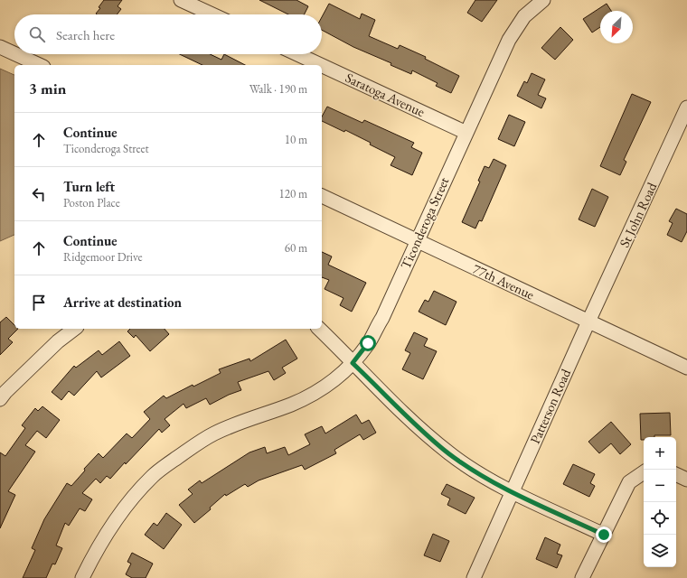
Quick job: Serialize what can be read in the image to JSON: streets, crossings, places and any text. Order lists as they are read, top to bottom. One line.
{"streets":{"street":["Saratoga Avenue","St John Road","Ticonderoga Street","77th Avenue","Patterson Road"]},"crossings":[["Saratoga Avenue","Ticonderoga Street"],["St John Road","77th Avenue"],["St John Road","Patterson Road"],["Ticonderoga Street","77th Avenue"],["77th Avenue","Patterson Road"]],"north":"bottom left","page":{"search":"Search here","heading":["3 min","Walk · 190 m"],"list":[["Continue","Ticonderoga Street","10 m"],["Turn left","Poston Place","120 m"],["Continue","Ridgemoor Drive","60 m"],"Arrive at destination"],"map_buttons":["+","−"]}}
